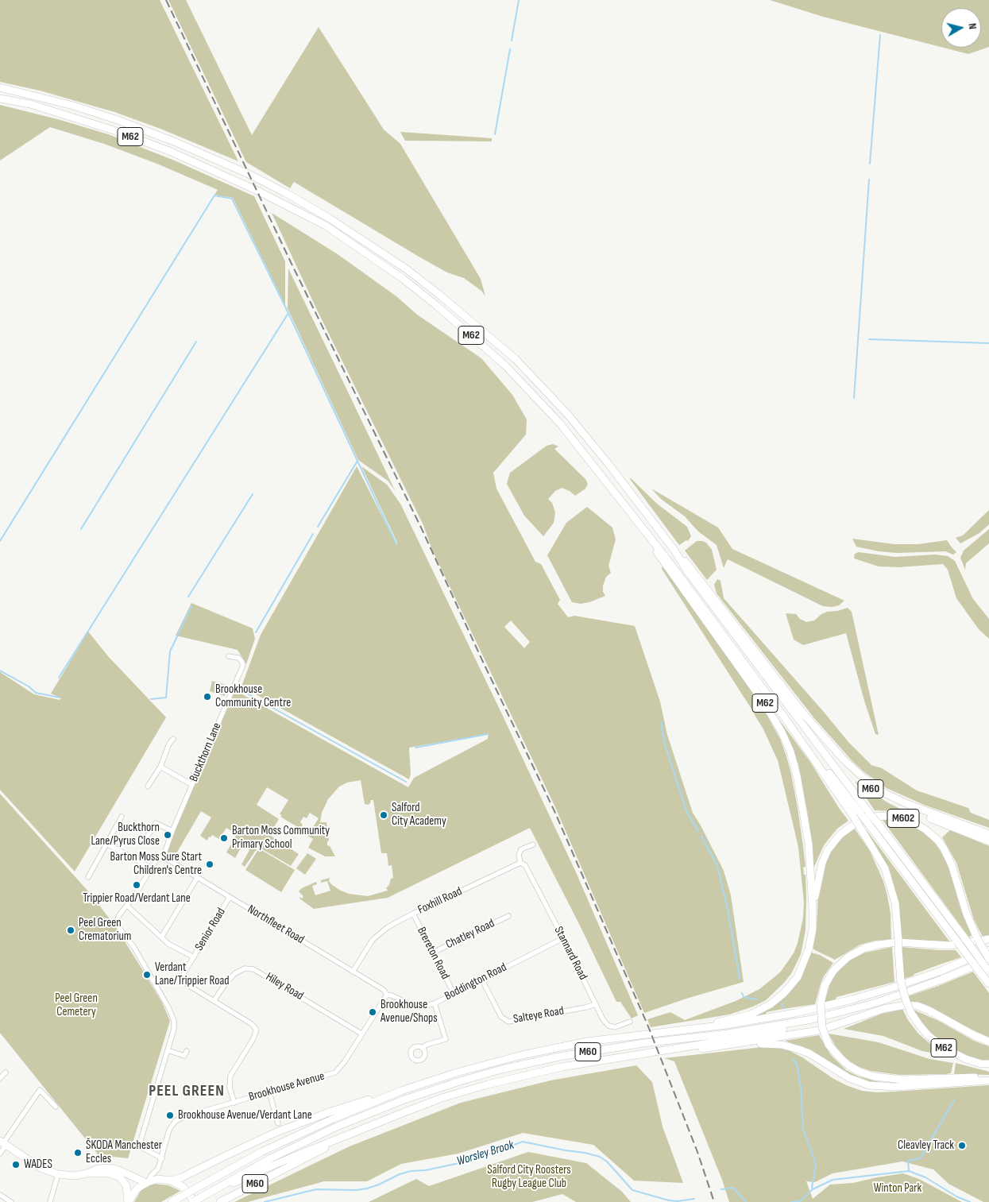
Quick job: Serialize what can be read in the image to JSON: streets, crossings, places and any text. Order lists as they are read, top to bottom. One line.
{"streets":{"highway":["M62","M60","M602"],"street":["Buckthorn Lane","Foxhill Road","Northfleet Road","Senior Road","Chatley Road","Brereton Road","Stannard Road","Boddington Road","Hiley Road","Salteye Road","Brookhouse Avenue"]},"crossings":[["M62","M60"],["M62","M602"],["Buckthorn Lane","Northfleet Road"],["M60","M602"],["Foxhill Road","Northfleet Road"],["Foxhill Road","Brereton Road"],["Foxhill Road","Stannard Road"],["Northfleet Road","Senior Road"],["Northfleet Road","Boddington Road"],["Northfleet Road","Brookhouse Avenue"],["Senior Road","Hiley Road"],["Senior Road","Brookhouse Avenue"],["Chatley Road","Brereton Road"],["Brereton Road","Boddington Road"],["Stannard Road","Boddington Road"],["Stannard Road","Salteye Road"],["Boddington Road","Salteye Road"],["Boddington Road","Brookhouse Avenue"],["Hiley Road","Brookhouse Avenue"]],"districts":["PEEL GREEN"],"water":["Worsley Brook"],"parks":["Peel Green Cemetery","Salford City Roosters Rugby League Club","Winton Park"],"places":["Brookhouse Community Centre","Salford City Academy","Buckthorn Lane/Pyrus Close","Barton Moss Community Primary School","Barton Moss Sure Start Children's Centre","Trippier Road/Verdant Lane","Peel Green Crematorium","Verdant Lane/Trippier Road","Brookhouse Avenue/Shops","Brookhouse Avenue/Verdant Lane","Cleavley Track","ŠKODA Manchester Eccles","WADES"],"north":"right"}
